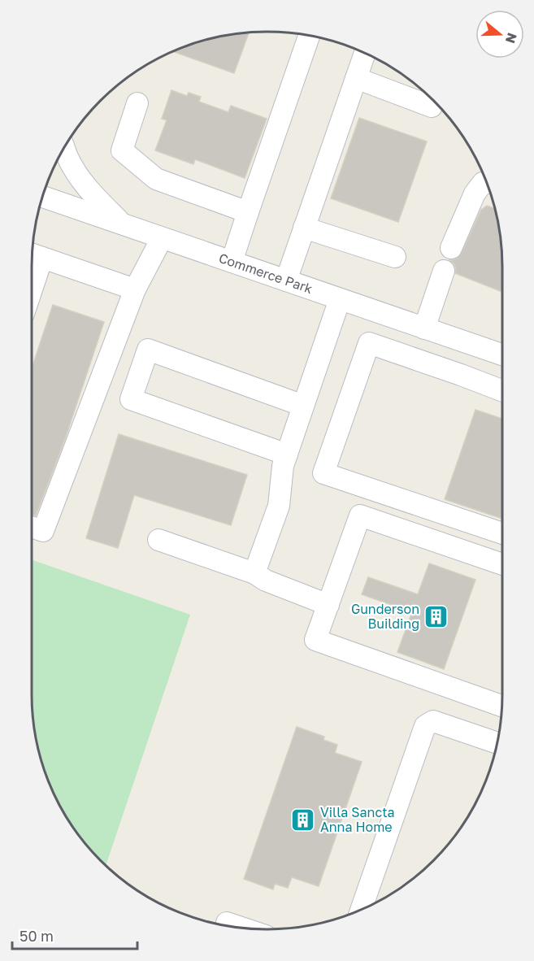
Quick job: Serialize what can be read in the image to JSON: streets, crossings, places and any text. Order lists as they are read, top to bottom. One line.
{"streets":{"street":["Commerce Park"]},"places":{"building":["Gunderson Building","Villa Sancta Anna Home"]},"scale_bar":"50 m","north":"right"}
